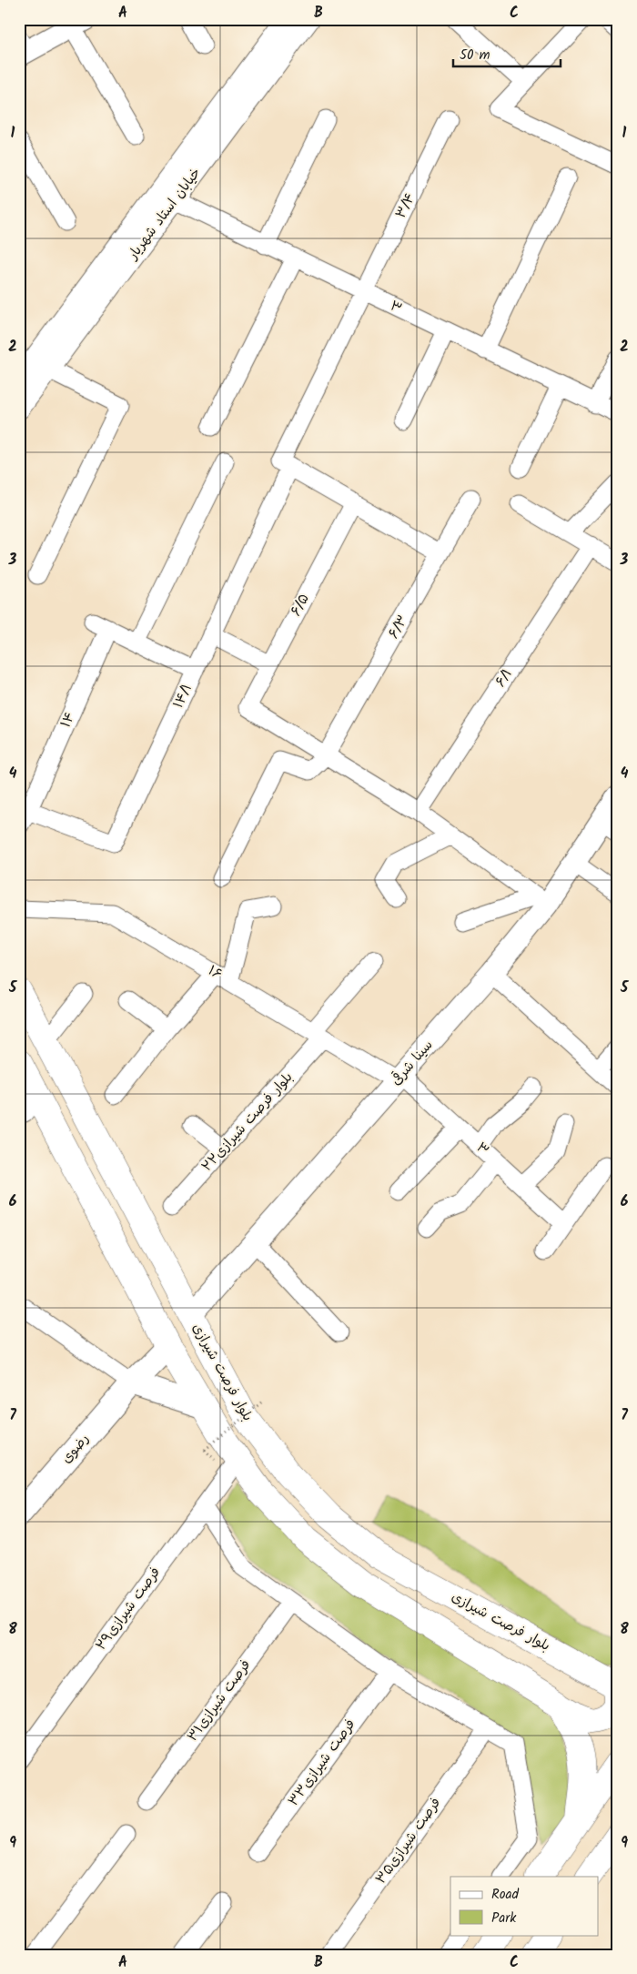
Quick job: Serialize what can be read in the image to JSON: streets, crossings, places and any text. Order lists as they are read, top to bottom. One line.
{"streets":{"main road":["بلوار فرصت شیرازی","رضوی"],"street":["۳/۴","خیابان استاد شهریار","۳","۶/۵","۶/۳","۶/۱","۱۴/۱","۱۴","۱۶","سینا شرقی","بلوار فرصت شیرازی۲۲","فرصت شیرازی۲۹","فرصت شیرازی۳۱","فرصت شیرازی۳۳","فرصت شیرازی۳۵"]},"crossings":[["۳/۴","۳"],["۳/۴","۱۴/۱"],["خیابان استاد شهریار","۳"],["۳","۱۶"],["۳","سینا شرقی"],["۶/۵","۶/۳"],["۱۴/۱","۱۴"],["۱۶","سینا شرقی"],["۱۶","بلوار فرصت شیرازی۲۲"],["سینا شرقی","بلوار فرصت شیرازی"]],"legend":["Road","Park"],"scale_bar":"50 m","grid":{"columns":["A","B","C"],"rows":["1","2","3","4","5","6","7","8","9"]}}
